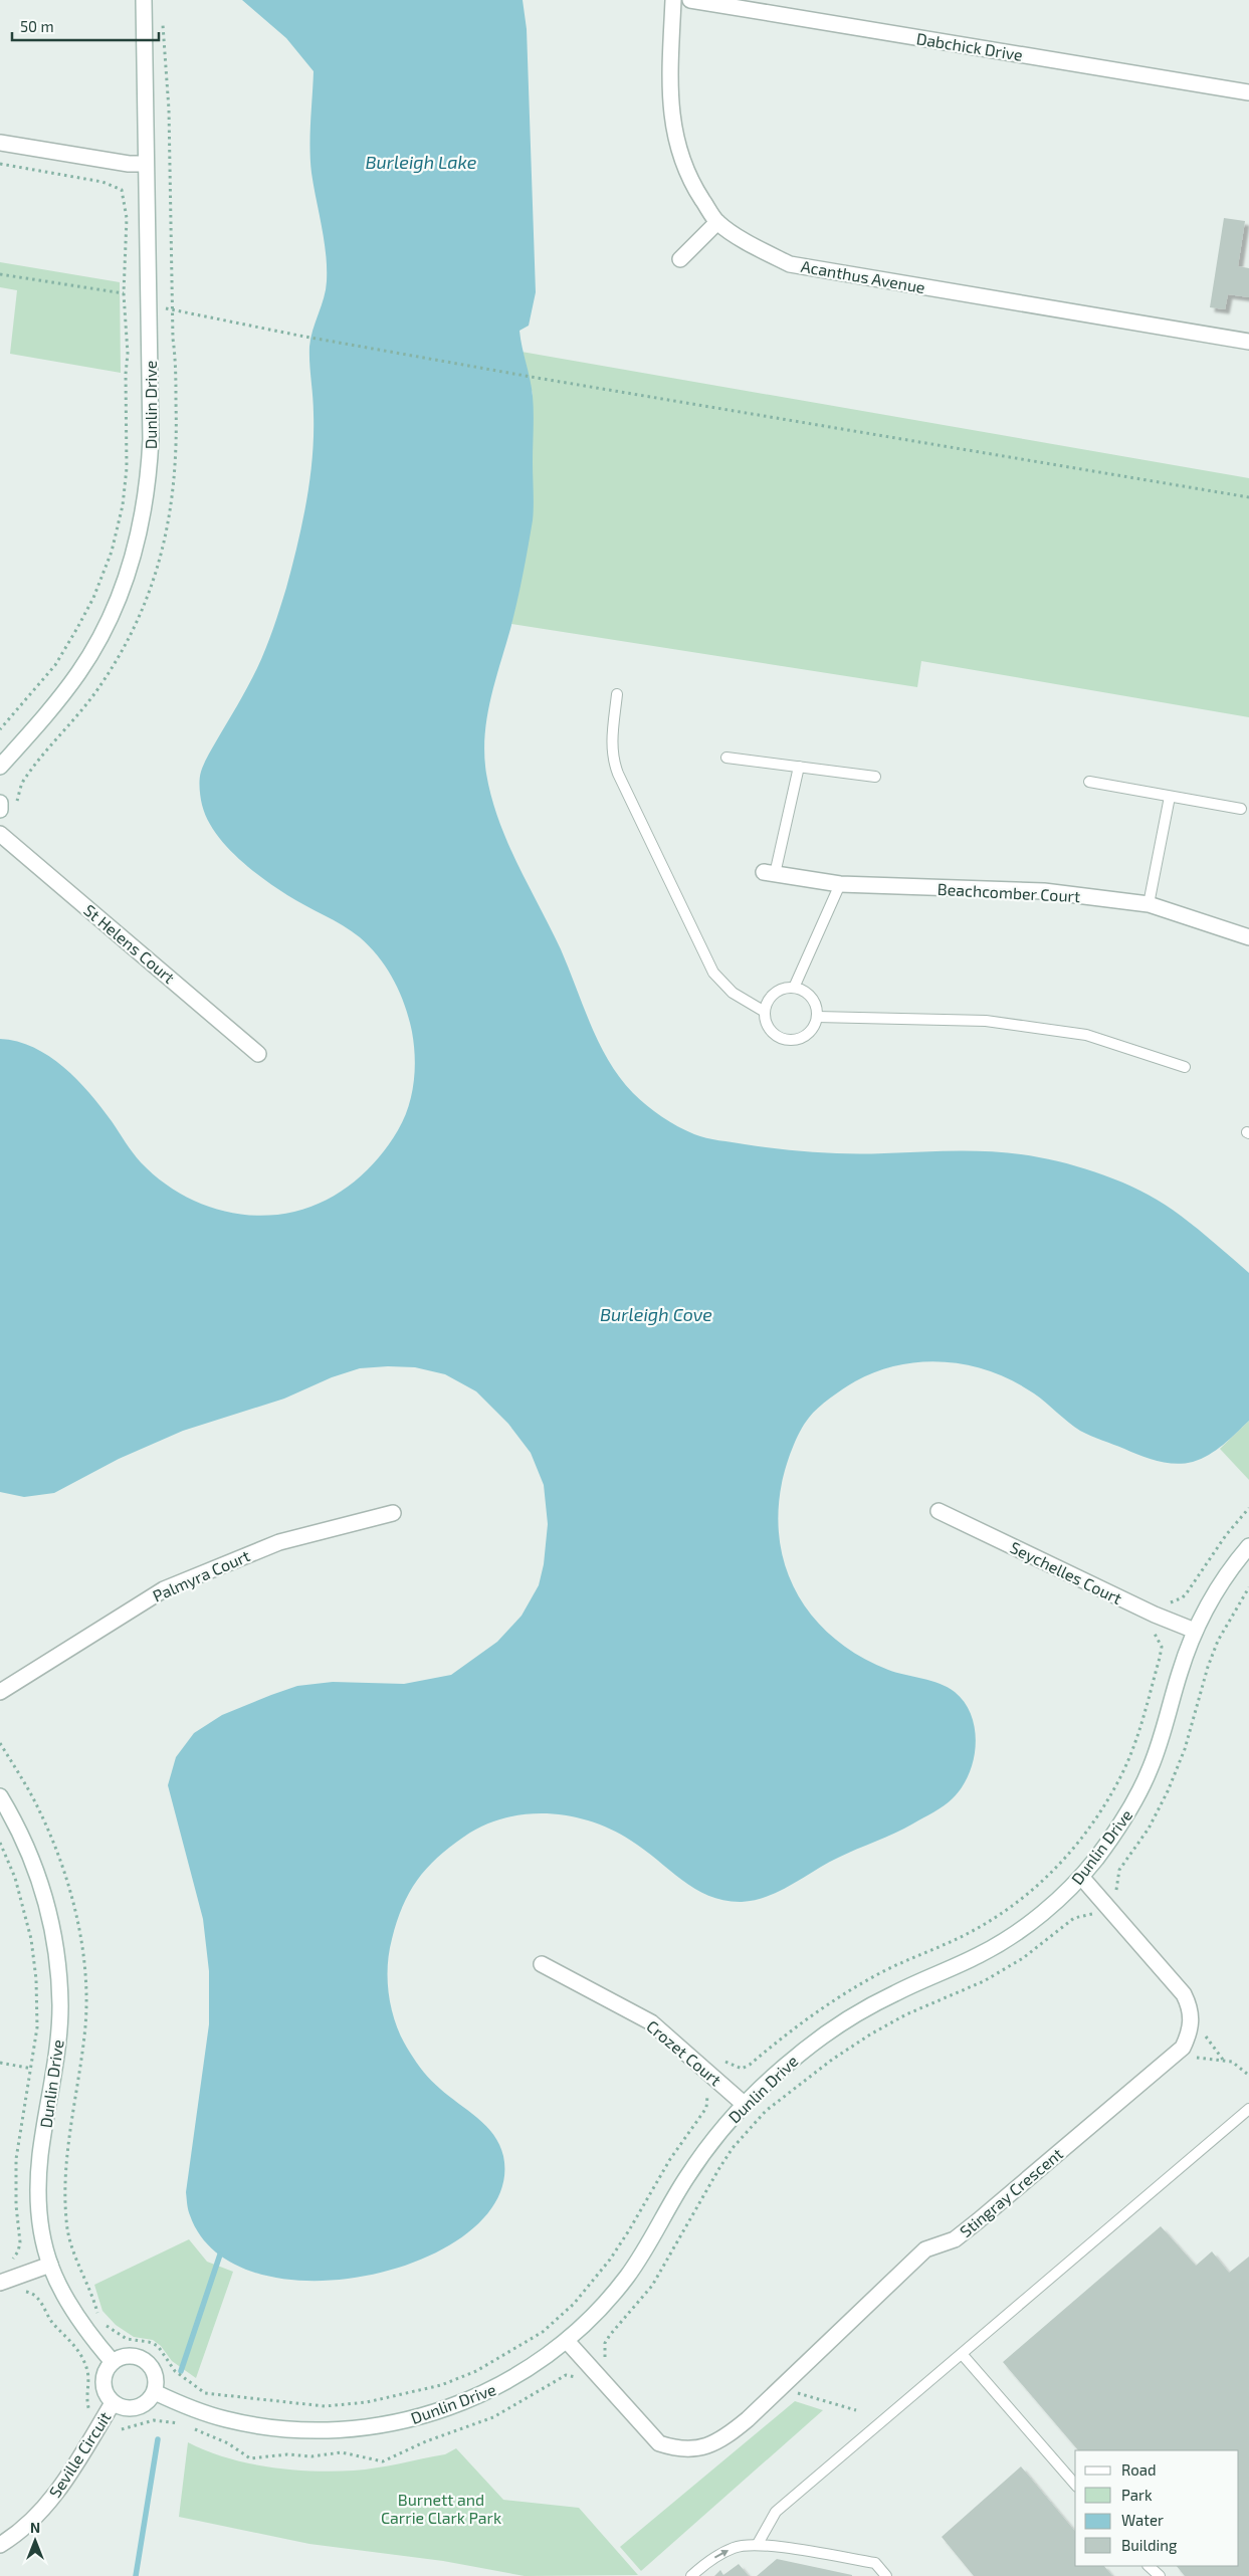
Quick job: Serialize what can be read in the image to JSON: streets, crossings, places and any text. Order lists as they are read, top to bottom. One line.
{"streets":{"street":["Dabchick Drive","Acanthus Avenue","Dunlin Drive","Beachcomber Court","St Helens Court","Seychelles Court","Palmyra Court","Crozet Court","Stingray Crescent","Seville Circuit"]},"crossings":[["Dunlin Drive","Seychelles Court"],["Dunlin Drive","Crozet Court"],["Dunlin Drive","Stingray Crescent"],["Dunlin Drive","Seville Circuit"]],"water":["Burleigh Lake","Burleigh Cove"],"parks":["Burnett and Carrie Clark Park"],"legend":["Road","Park","Water","Building"],"scale_bar":"50 m","north":"top"}
